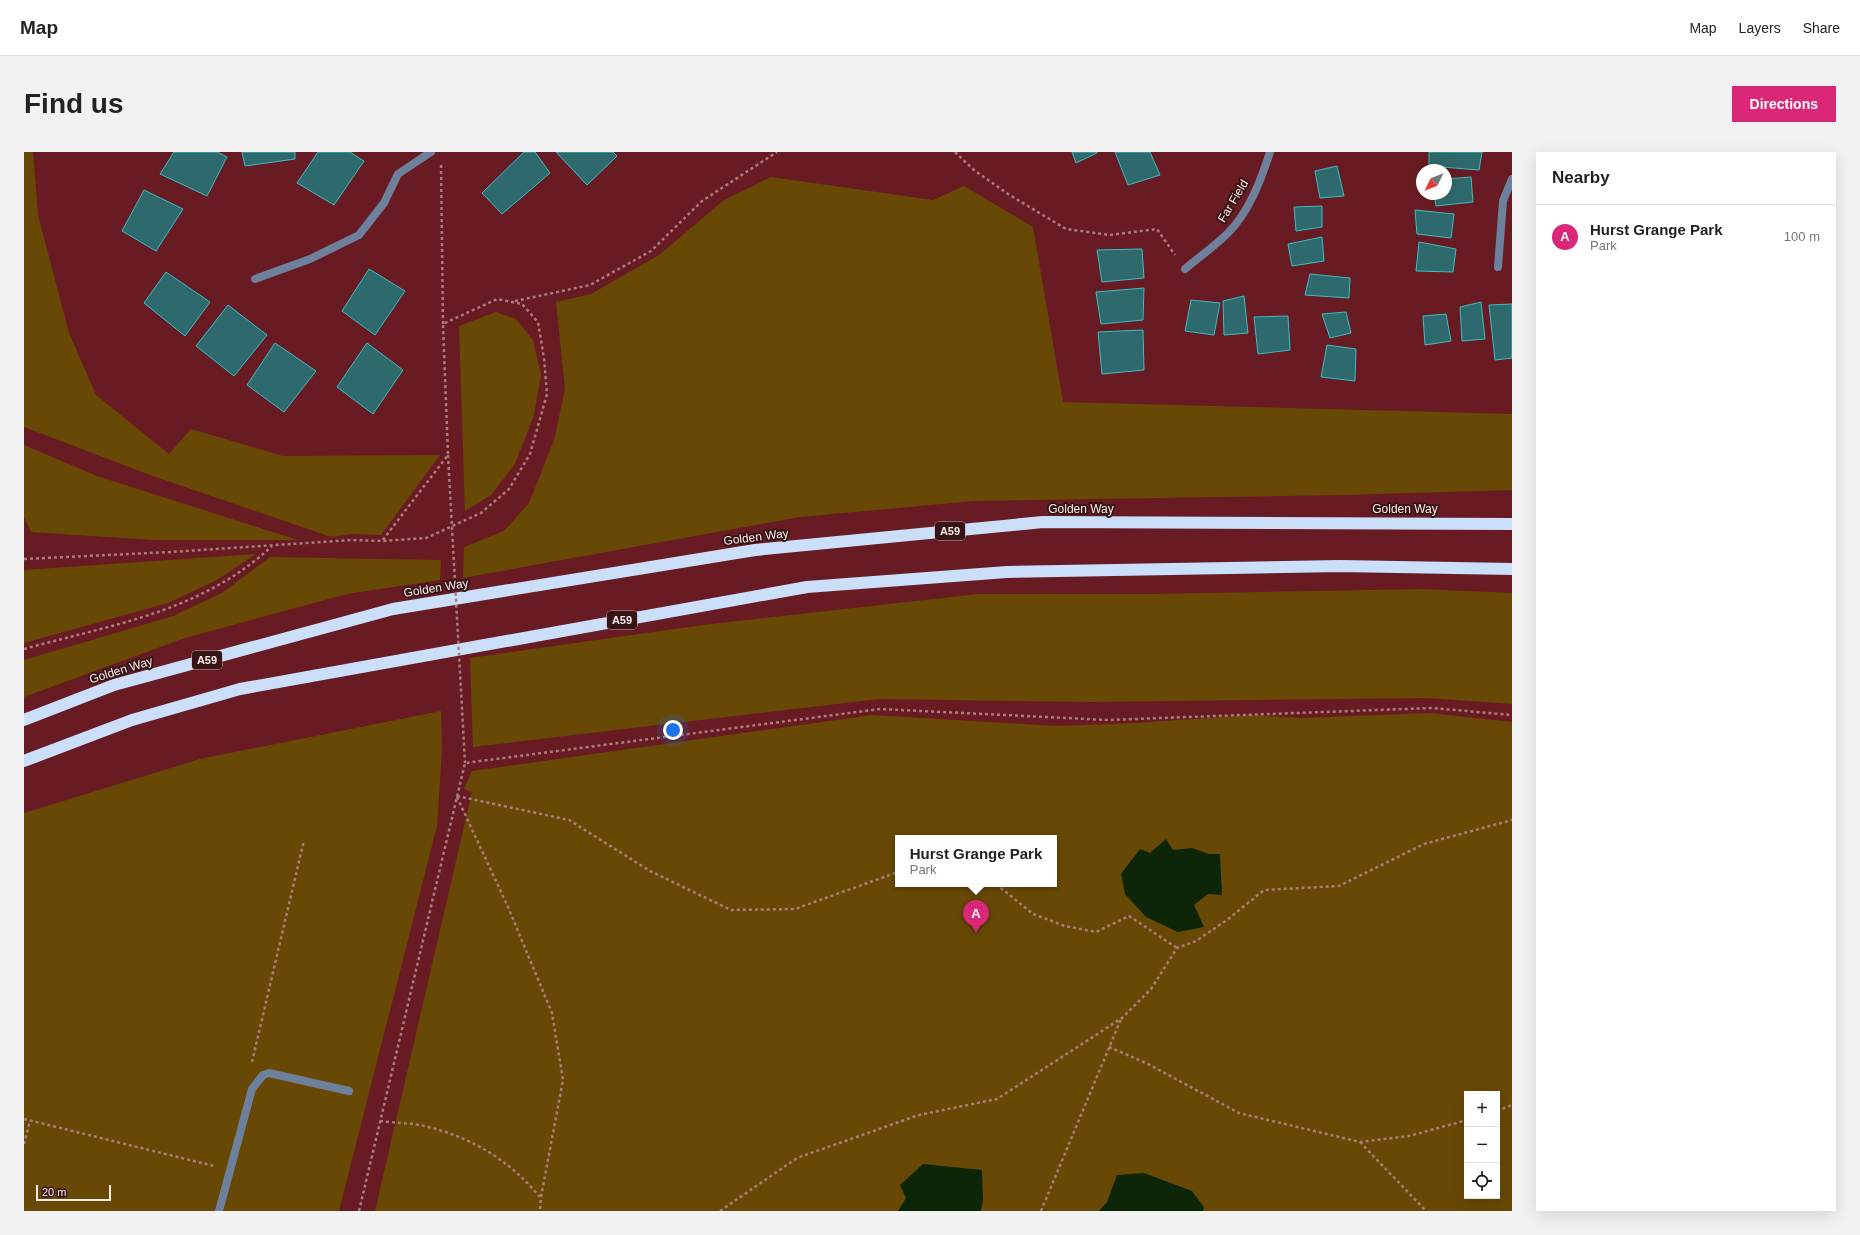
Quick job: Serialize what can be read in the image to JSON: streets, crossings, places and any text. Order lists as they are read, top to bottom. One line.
{"streets":{"highway":["Golden Way","A59"],"street":["Far Field"]},"scale_bar":"20 m","north":"bottom left","page":{"header":"Map","nav":["Map","Layers","Share"],"buttons":"Directions","title":"Find us","heading":"Nearby","list":[{"mark":"A","name":"Hurst Grange Park","note":"Park","value":"100 m"}],"popup":["Hurst Grange Park","Park"],"pins":"A","map_buttons":["+","−"],"scale":"20 m"}}
